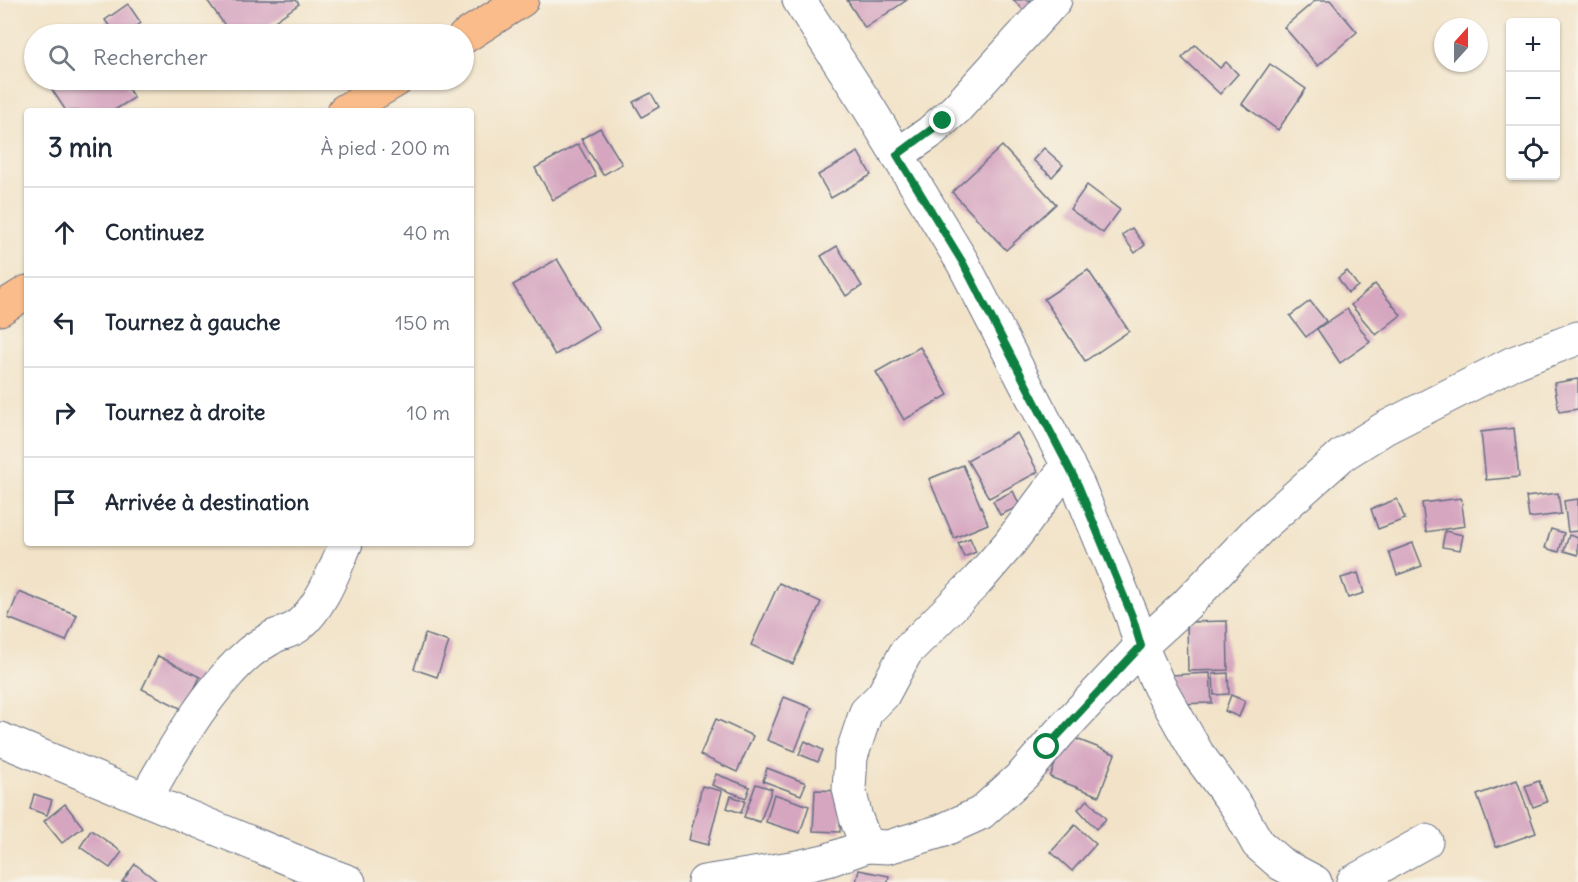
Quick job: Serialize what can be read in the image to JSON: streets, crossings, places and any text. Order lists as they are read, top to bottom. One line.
{"north":"top","page":{"map_buttons":["+","−"],"search":"Rechercher","heading":["3 min","À pied · 200 m"],"list":[["Continuez","40 m"],["Tournez à gauche","150 m"],["Tournez à droite","10 m"],"Arrivée à destination"]}}
